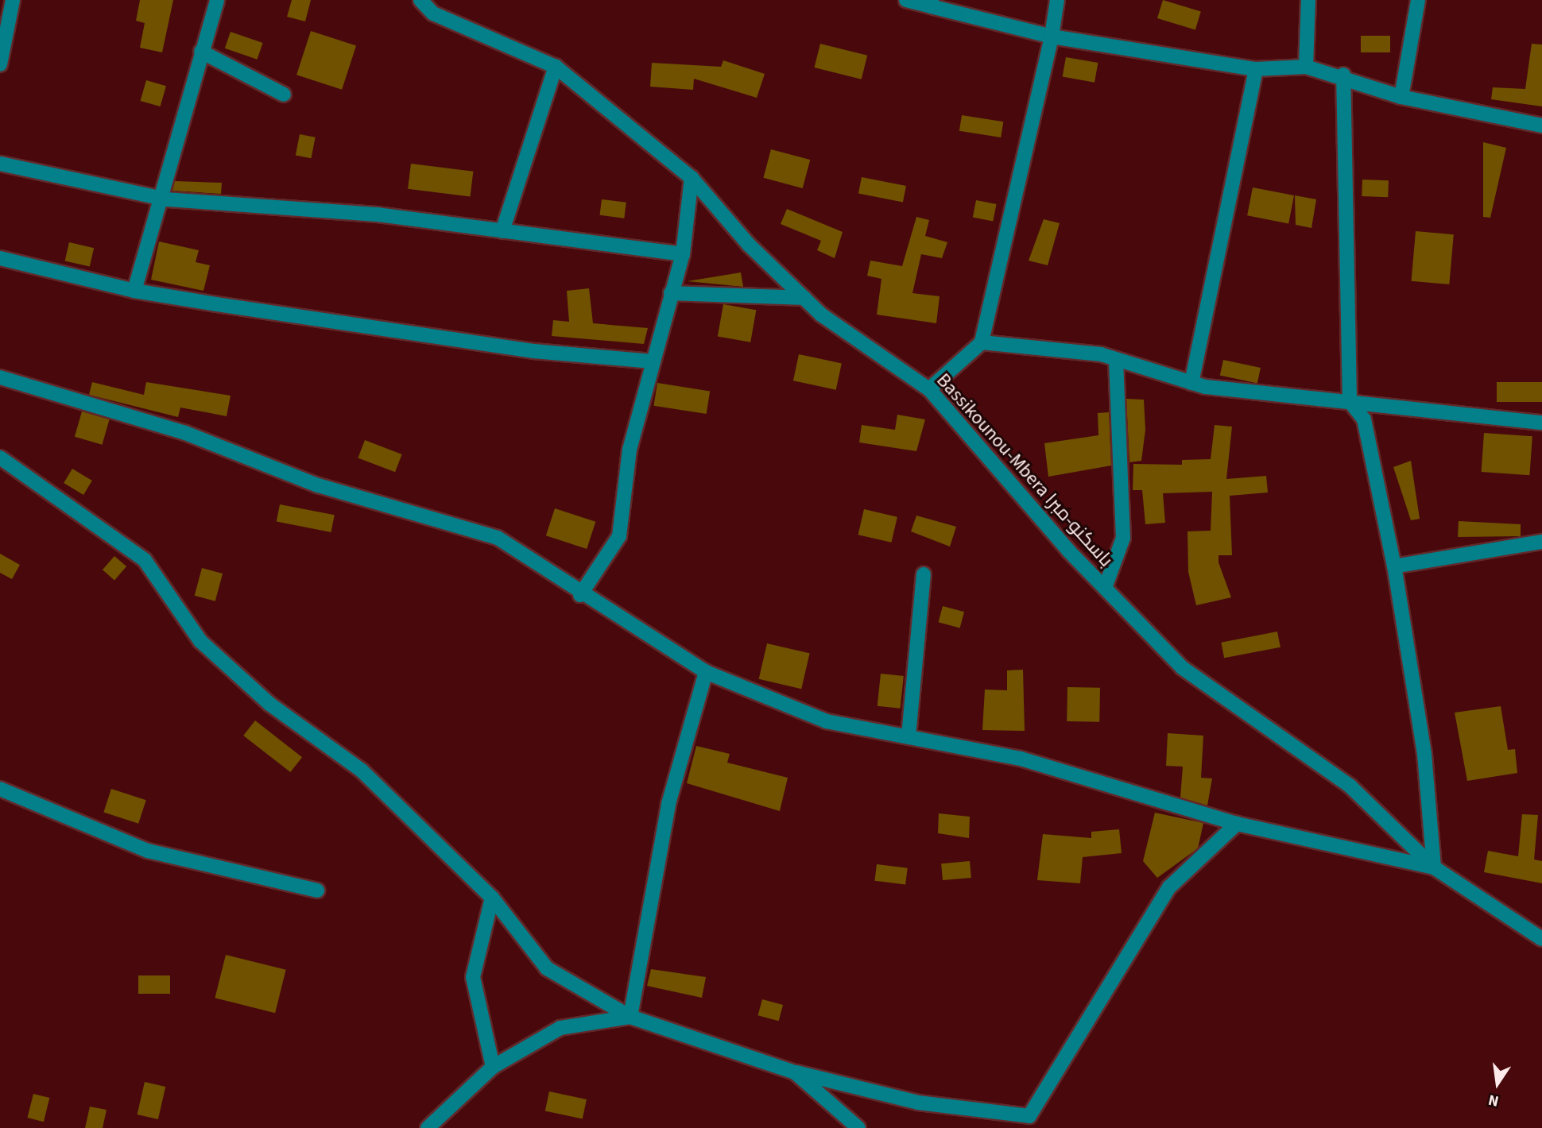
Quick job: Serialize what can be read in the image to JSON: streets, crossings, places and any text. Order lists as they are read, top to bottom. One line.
{"streets":{"street":["Bassikounou-Mbera باسكنو-مبرا"]},"north":"bottom"}
